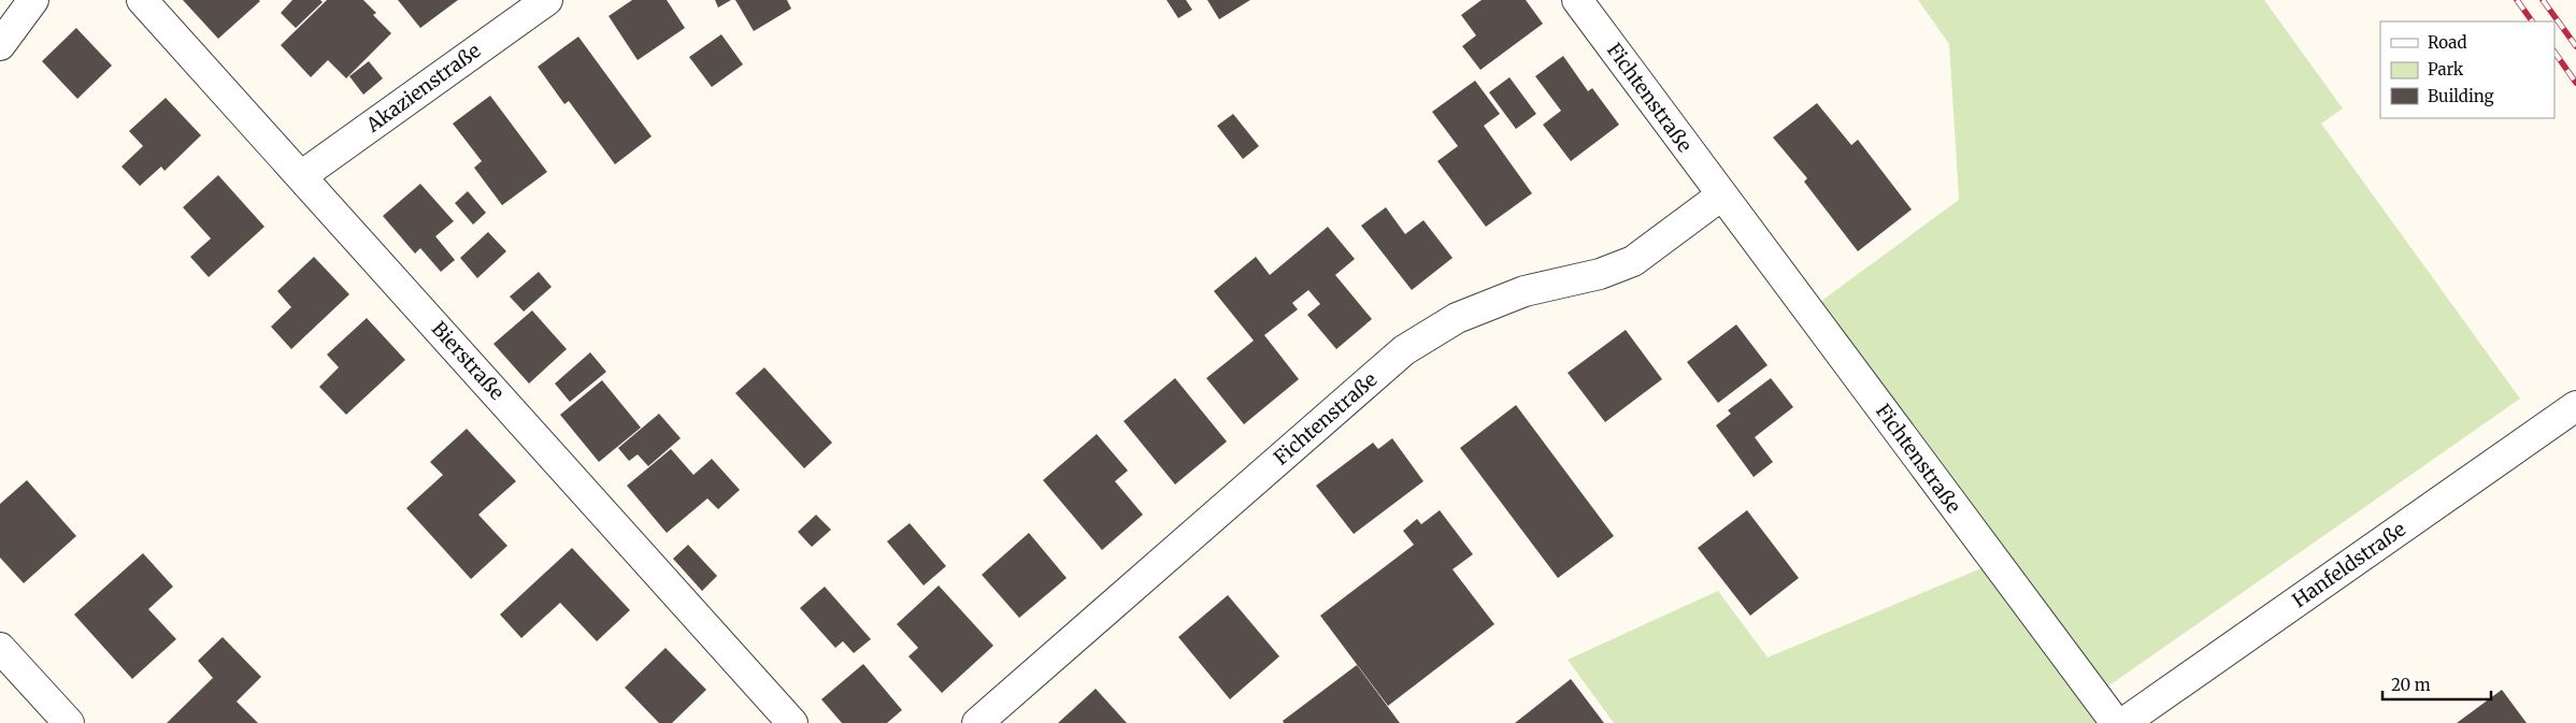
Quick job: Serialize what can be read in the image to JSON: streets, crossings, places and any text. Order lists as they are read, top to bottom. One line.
{"streets":{"street":["Akazienstraße","Fichtenstraße","Bierstraße","Hanfeldstraße"]},"crossings":[["Akazienstraße","Bierstraße"]],"legend":["Road","Park","Building"],"scale_bar":"20 m"}
